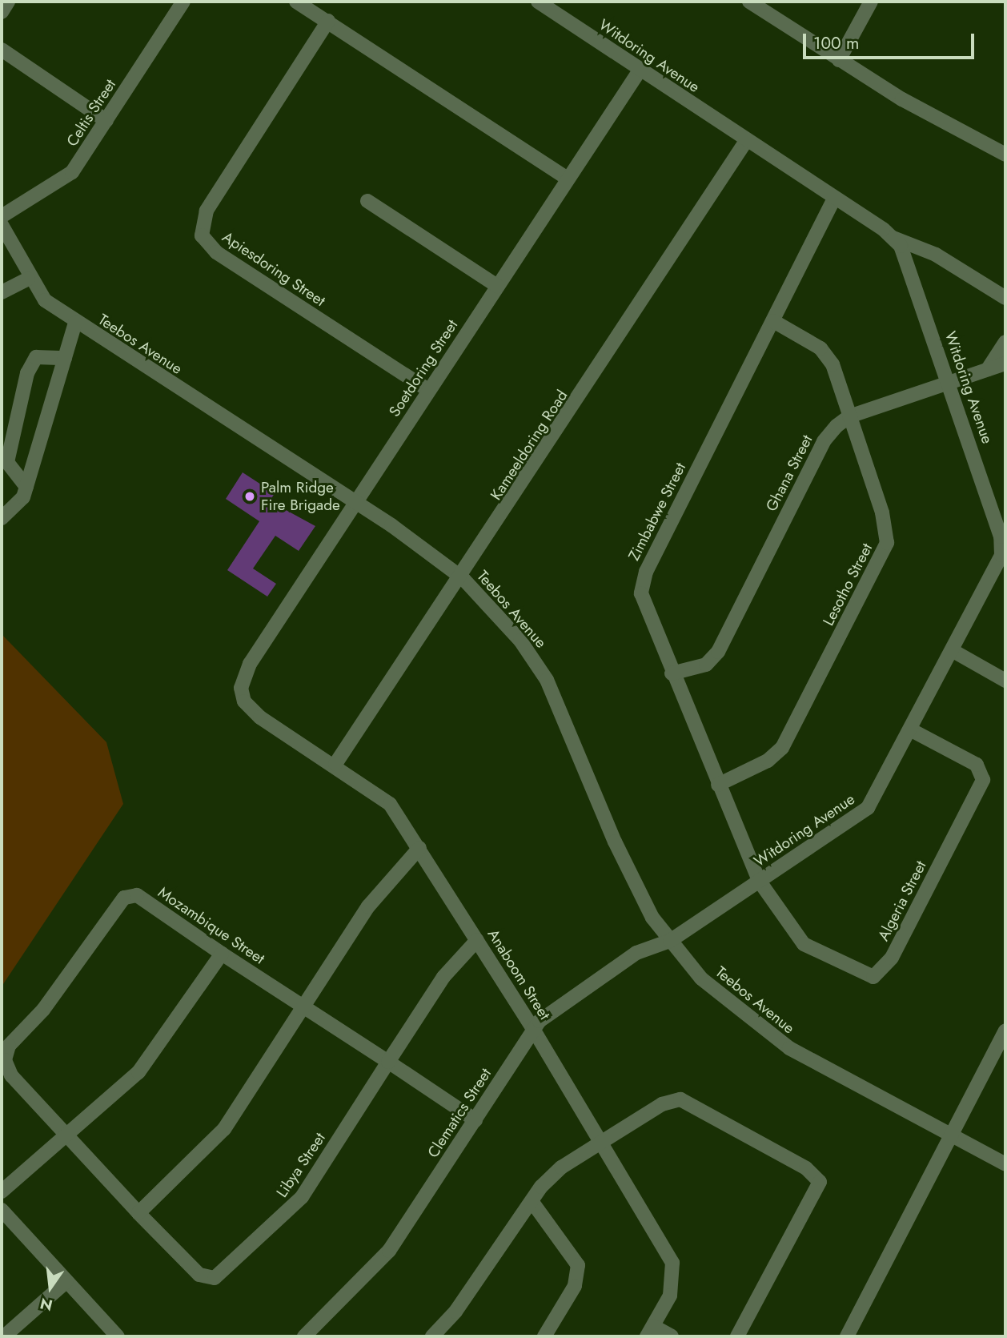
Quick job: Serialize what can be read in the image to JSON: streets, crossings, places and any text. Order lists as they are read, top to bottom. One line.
{"streets":{"street":["Witdoring Avenue","Celtis Street","Apiesdoring Street","Teebos Avenue","Soetdoring Street","Kameeldoring Road","Ghana Street","Zimbabwe Street","Lesotho Street","Algeria Street","Mozambique Street","Anaboom Street","Clematics Street","Libya Street"]},"crossings":[["Witdoring Avenue","Teebos Avenue"],["Witdoring Avenue","Soetdoring Street"],["Witdoring Avenue","Kameeldoring Road"],["Witdoring Avenue","Ghana Street"],["Witdoring Avenue","Zimbabwe Street"],["Witdoring Avenue","Algeria Street"],["Witdoring Avenue","Clematics Street"],["Apiesdoring Street","Soetdoring Street"],["Teebos Avenue","Soetdoring Street"],["Teebos Avenue","Kameeldoring Road"],["Teebos Avenue","Clematics Street"],["Soetdoring Street","Anaboom Street"],["Kameeldoring Road","Anaboom Street"],["Ghana Street","Zimbabwe Street"],["Ghana Street","Lesotho Street"],["Zimbabwe Street","Lesotho Street"],["Zimbabwe Street","Algeria Street"],["Mozambique Street","Clematics Street"],["Mozambique Street","Libya Street"],["Anaboom Street","Clematics Street"],["Anaboom Street","Libya Street"]],"places":["Palm Ridge Fire Brigade"],"scale_bar":"100 m","north":"bottom"}
